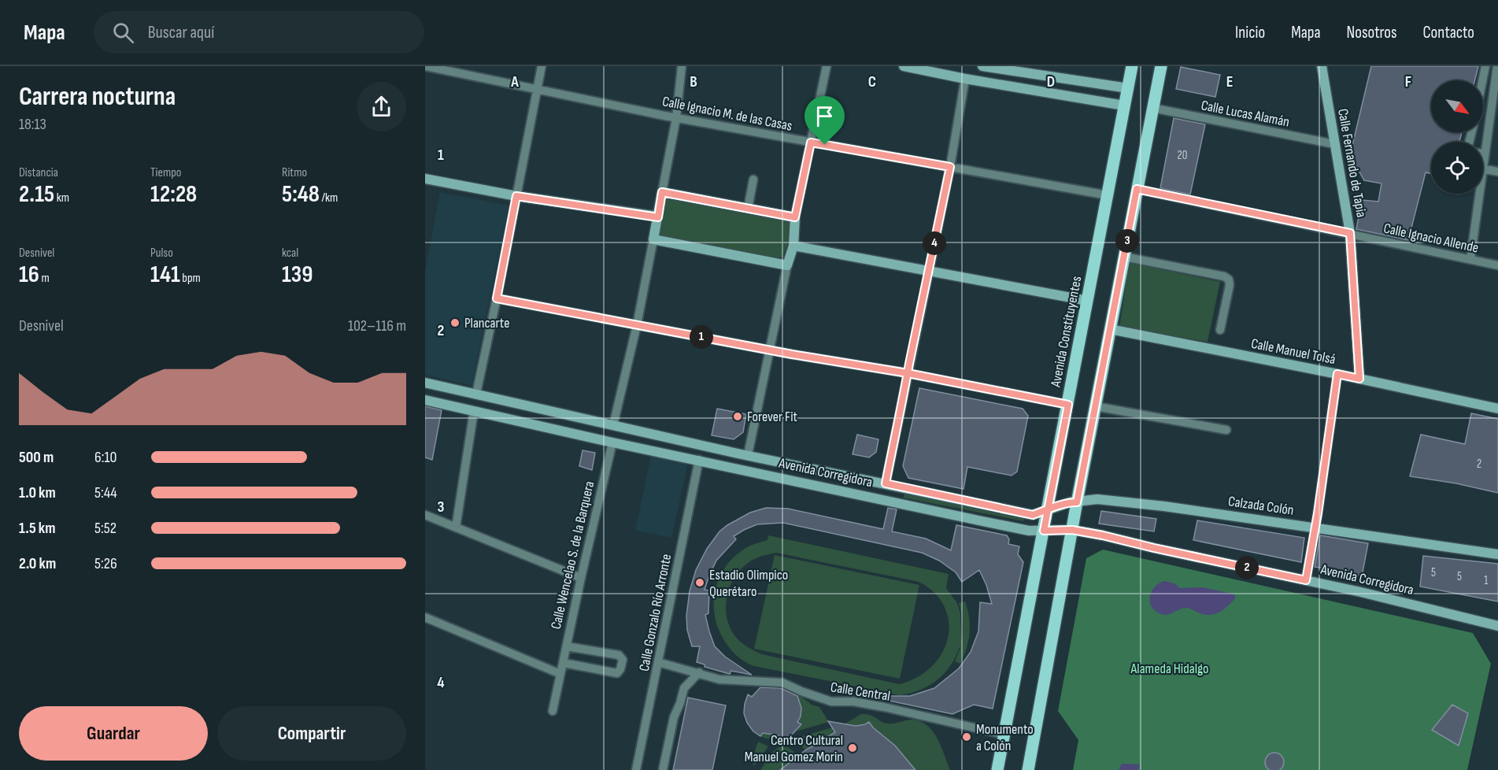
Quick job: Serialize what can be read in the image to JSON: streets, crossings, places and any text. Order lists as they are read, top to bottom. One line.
{"streets":{"main road":["Calle Fernando de Tapia","Avenida Constituyentes","Calle Manuel Tolsá","Avenida Corregidora","Calzada Colón"],"street":["Calle Ignacio M. de las Casas","Calle Lucas Alamán","Calle Ignacio Allende","Calle Wencelao S. de la Barquera","Calle Gonzalo Río Arronte","Calle Central"]},"crossings":[["Calle Ignacio M. de las Casas","Avenida Constituyentes"],["Calle Lucas Alamán","Calle Fernando de Tapia"],["Calle Fernando de Tapia","Calle Ignacio Allende"],["Calle Fernando de Tapia","Calle Manuel Tolsá"],["Avenida Constituyentes","Avenida Corregidora"],["Avenida Constituyentes","Calzada Colón"],["Avenida Constituyentes","Calle Central"],["Avenida Corregidora","Calzada Colón"],["Avenida Corregidora","Calle Wencelao S. de la Barquera"],["Avenida Corregidora","Calle Gonzalo Río Arronte"],["Calle Gonzalo Río Arronte","Calle Central"]],"parks":["Alameda Hidalgo"],"places":["Plancarte","Forever Fit","Estadio Olimpico Querétaro","Monumento a Colón","Centro Cultural Manuel Gomez Morin"],"house_numbers":["20","2","5","5","1"],"north":"bottom right","page":{"header":"Mapa","search":"Buscar aquí","nav":["Inicio","Mapa","Nosotros","Contacto"],"heading":["Carrera nocturna","18:13"],"stats":[["Distancia","2.15 km"],["Tiempo","12:28"],["Ritmo","5:48 /km"],["Desnivel","16 m"],["Pulso","141 bpm"],["kcal","139"]],"pins":["3","4","1","2"],"chart":["Desnivel","102–116 m"],"list":[{"name":"500 m","note":"6:10"},{"name":"1.0 km","note":"5:44"},{"name":"1.5 km","note":"5:52"},{"name":"2.0 km","note":"5:26"}],"buttons":["Guardar","Compartir"]},"grid":{"columns":["A","B","C","D","E","F"],"rows":["1","2","3","4"]}}
